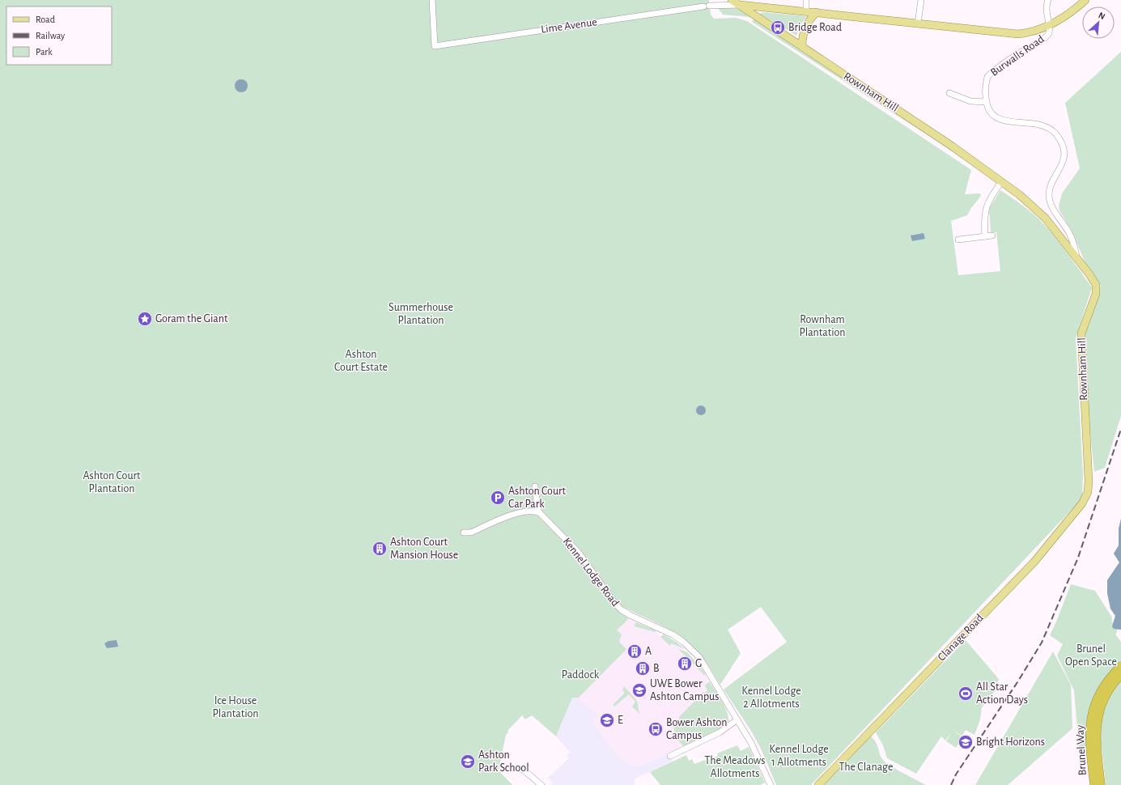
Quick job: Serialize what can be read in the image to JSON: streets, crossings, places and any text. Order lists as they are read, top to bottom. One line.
{"streets":{"highway":["Brunel Way"],"main road":["Rownham Hill","Clanage Road"],"street":["Lime Avenue","Burwalls Road","Kennel Lodge Road"]},"crossings":[["Lime Avenue","Rownham Hill"],["Rownham Hill","Clanage Road"]],"parks":["Summerhouse Plantation","Rownham Plantation","Ashton Court Estate","Ashton Court Plantation","Brunel Open Space","Paddock","Kennel Lodge 2 Allotments","Ice House Plantation","Kennel Lodge 1 Allotments","The Meadows Allotments","The Clanage"],"places":{"bus stop":["Bridge Road","Bower Ashton Campus"],"place":["Goram the Giant"],"parking":["Ashton Court Car Park"],"building":["Ashton Court Mansion House","A","G","B"],"school or university":["UWE Bower Ashton Campus","E","Bright Horizons","Ashton Park School"],"sports":["All Star Action Days"]},"legend":["Road","Railway","Park"],"north":"top right"}
